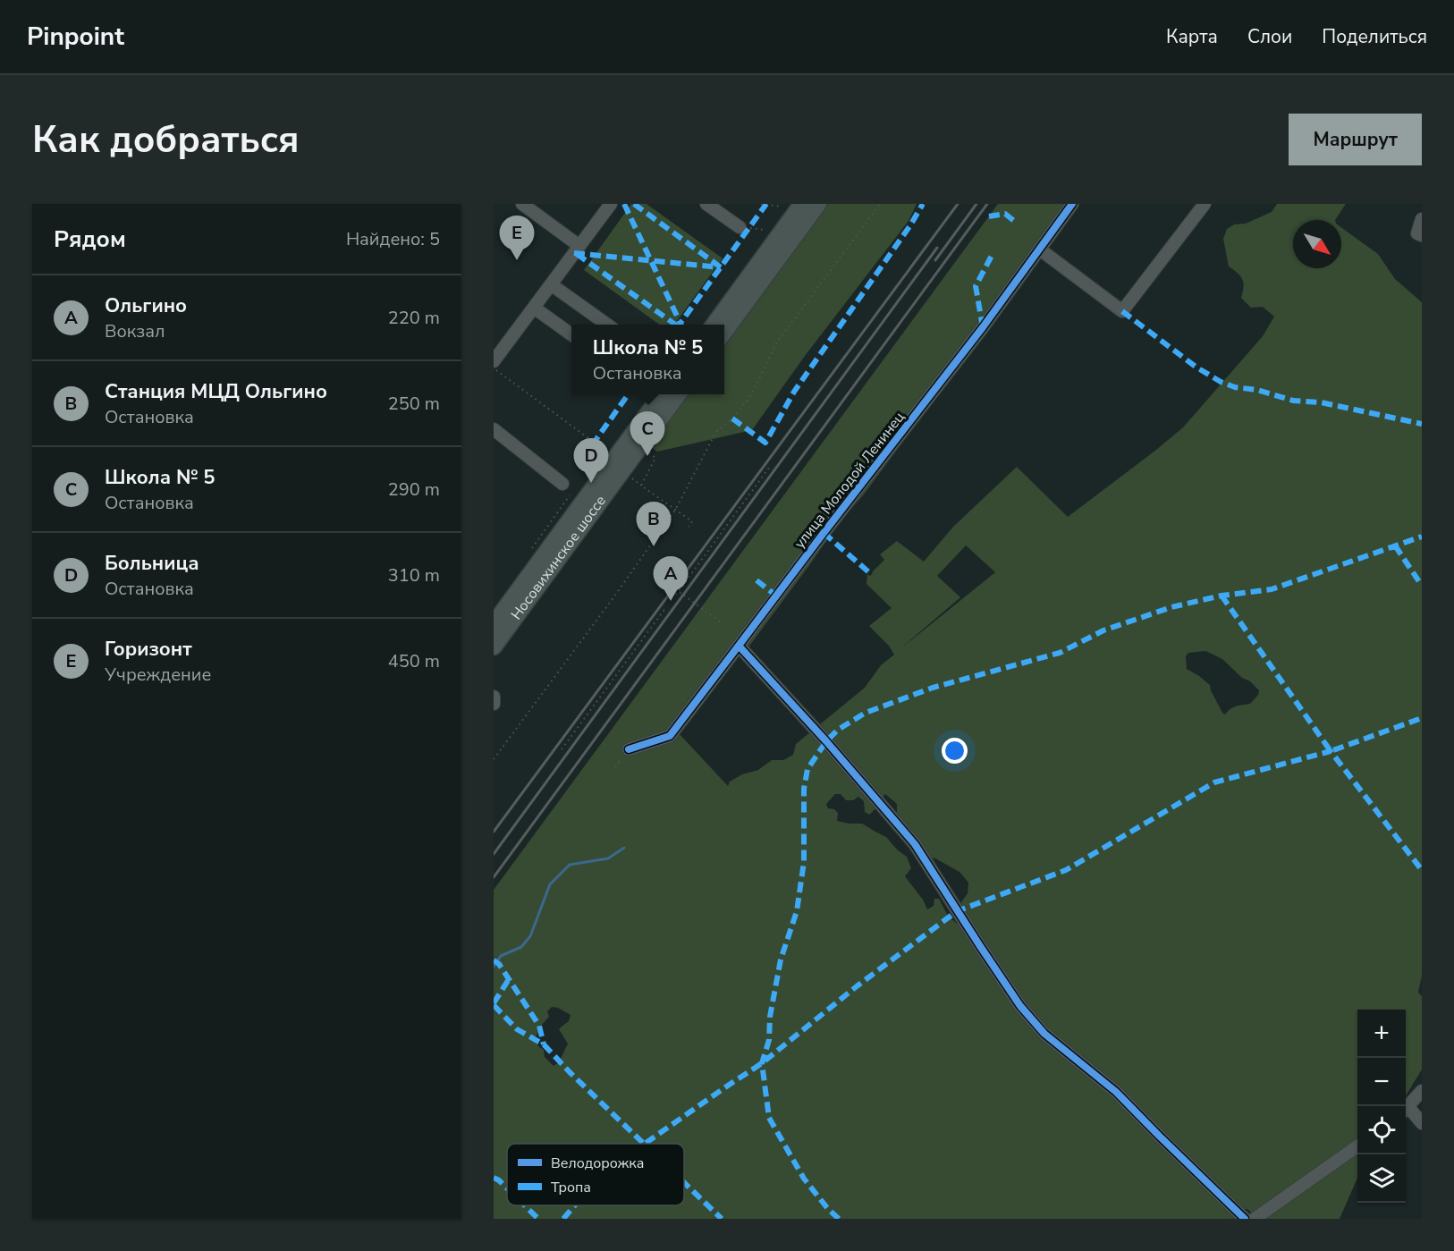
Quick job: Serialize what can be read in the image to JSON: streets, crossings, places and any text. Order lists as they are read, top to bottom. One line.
{"streets":{"main road":["Носовихинское шоссе"],"street":["улица Молодой Ленинец"]},"legend":["Велодорожка","Тропа"],"north":"bottom right","page":{"header":"Pinpoint","nav":["Карта","Слои","Поделиться"],"buttons":"Маршрут","title":"Как добраться","heading":["Рядом","Найдено: 5"],"pins":["E","C","D","B","A"],"list":[{"mark":"A","name":"Ольгино","note":"Вокзал","value":"220 m"},{"mark":"B","name":"Станция МЦД Ольгино","note":"Остановка","value":"250 m"},{"mark":"C","name":"Школа № 5","note":"Остановка","value":"290 m"},{"mark":"D","name":"Больница","note":"Остановка","value":"310 m"},{"mark":"E","name":"Горизонт","note":"Учреждение","value":"450 m"}],"popup":["Школа № 5","Остановка"],"map_buttons":["+","−"]}}
